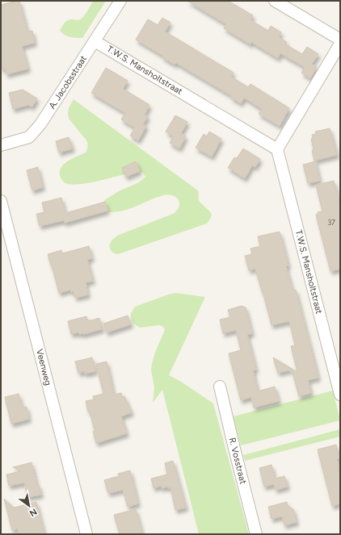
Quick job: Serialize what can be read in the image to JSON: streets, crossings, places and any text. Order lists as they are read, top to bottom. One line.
{"streets":{"street":["T.W.S. Mansholtstraat","A. Jacobsstraat","Veenweg","R. Vosstraat"]},"crossings":[["T.W.S. Mansholtstraat","A. Jacobsstraat"]],"house_numbers":["37"],"north":"bottom right"}
